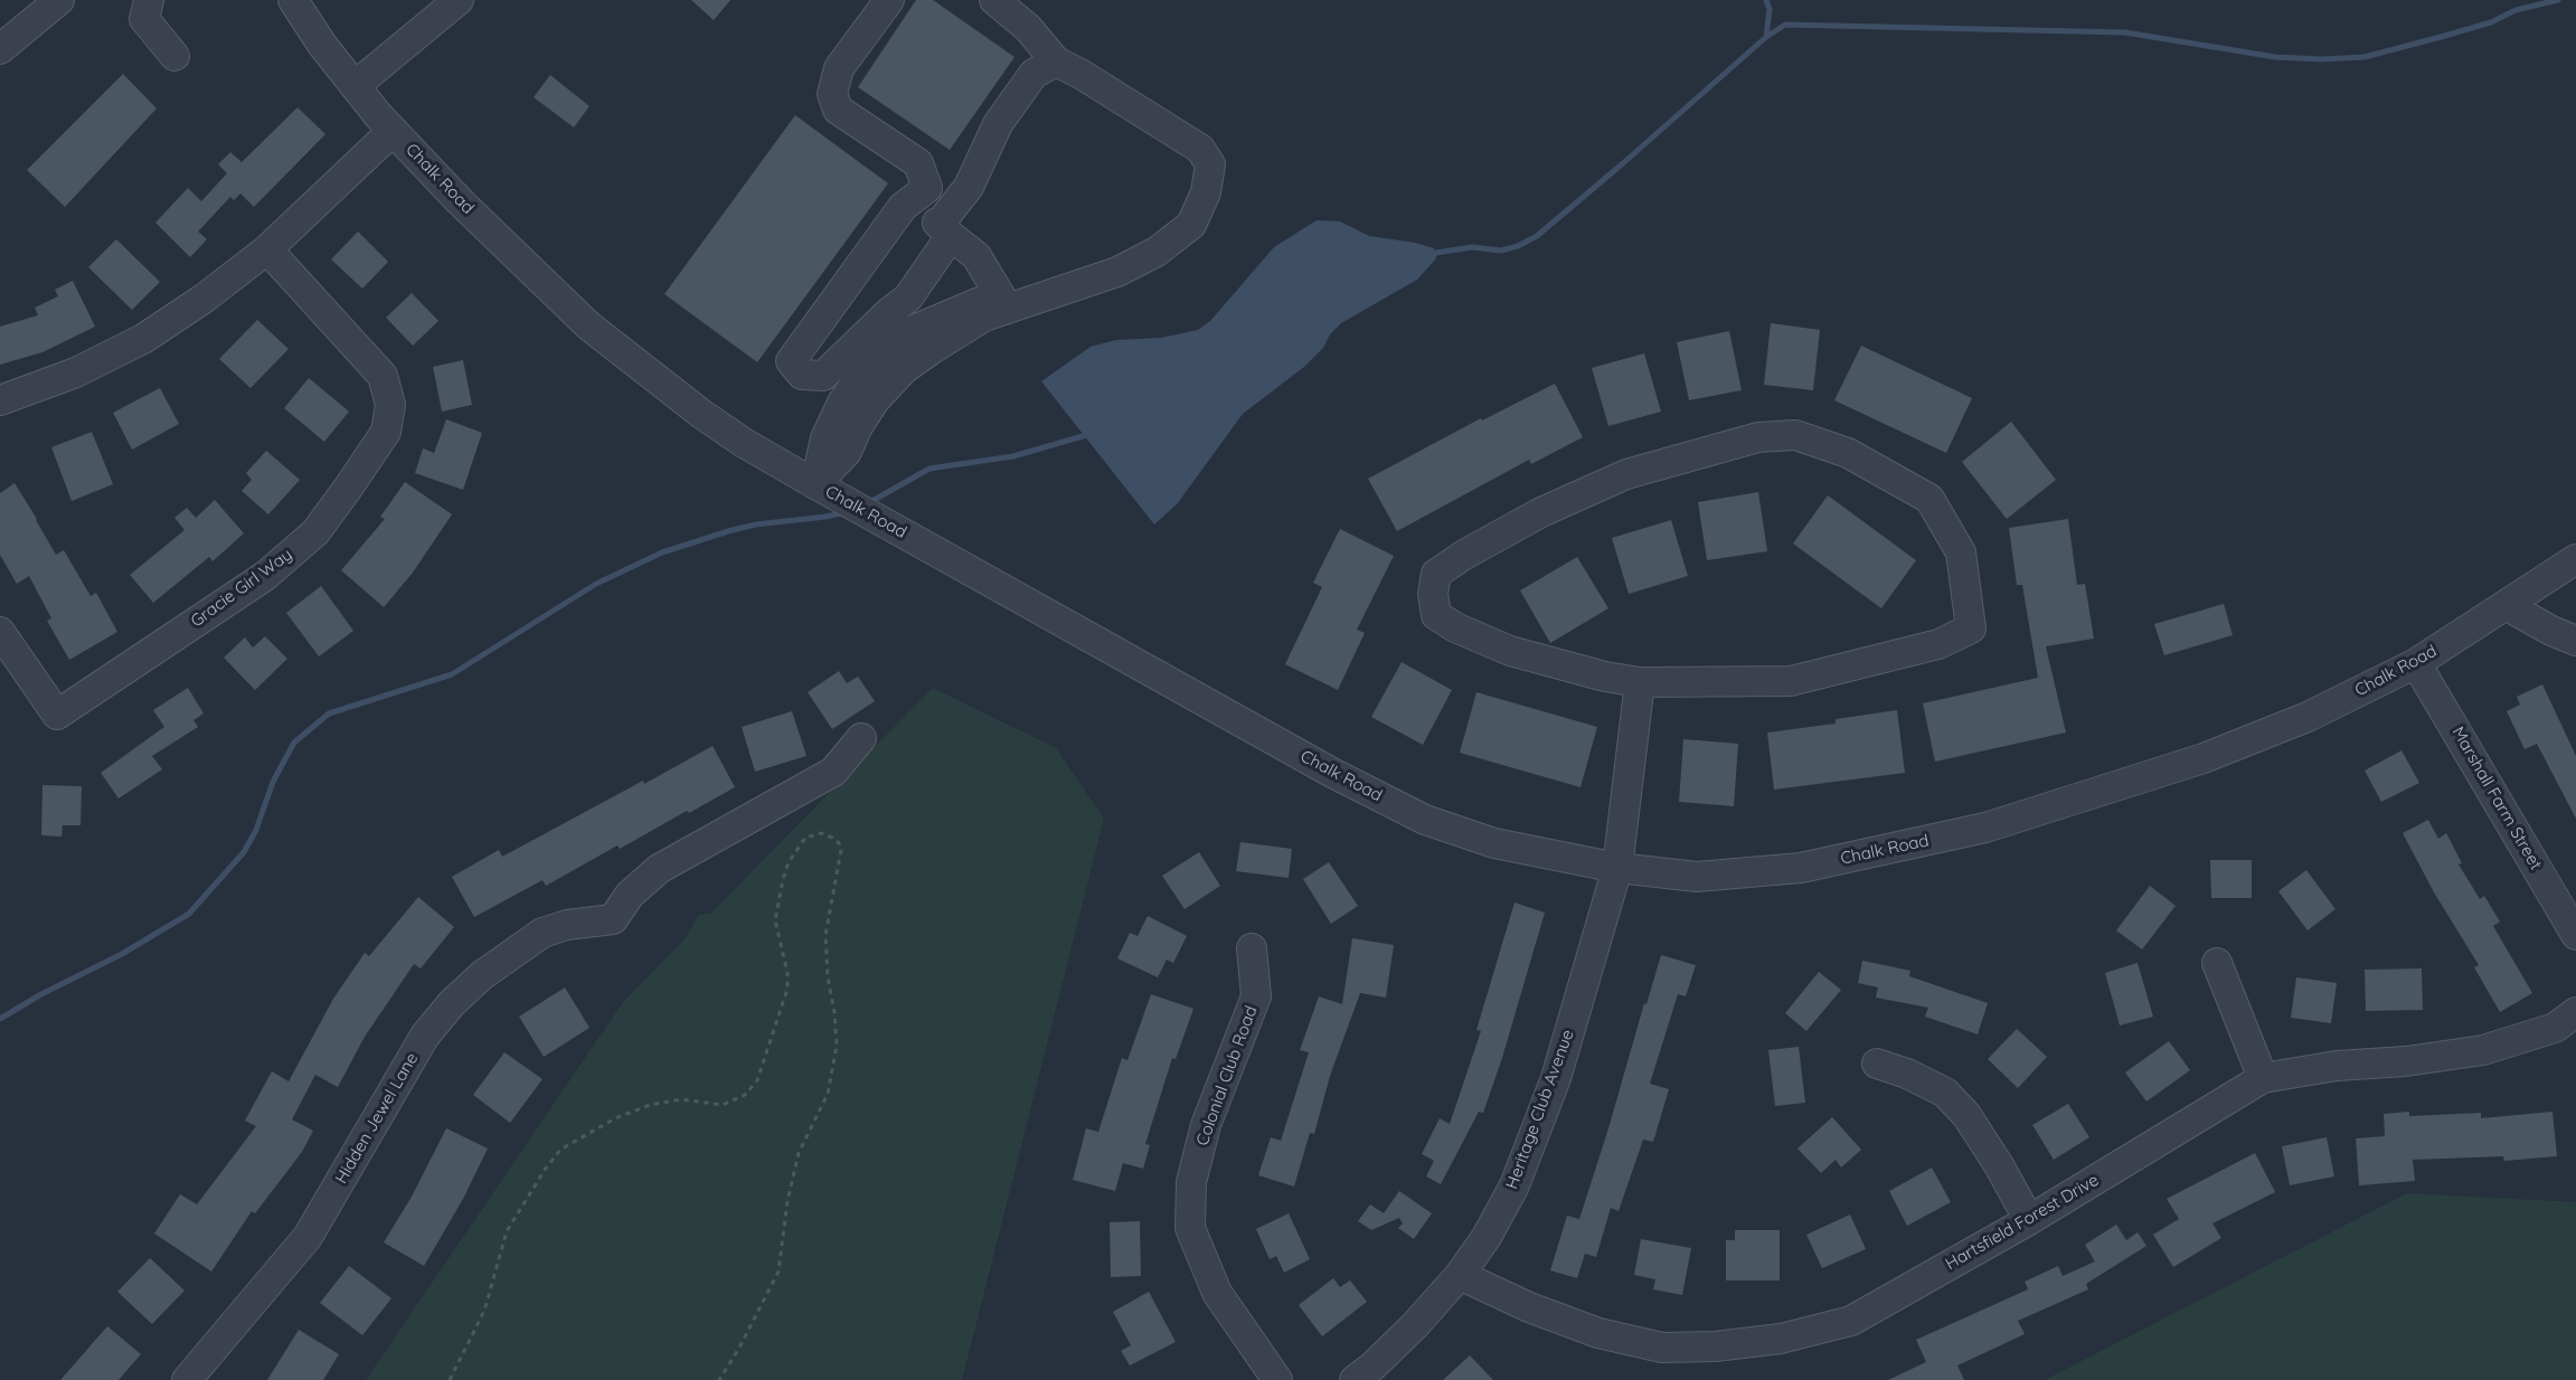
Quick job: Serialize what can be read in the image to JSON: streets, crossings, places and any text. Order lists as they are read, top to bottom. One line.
{"streets":{"street":["Chalk Road","Gracie Girl Way","Marshall Farm Street","Colonial Club Road","Heritage Club Avenue","Hidden Jewel Lane","Hartsfield Forest Drive"]},"crossings":[["Chalk Road","Marshall Farm Street"],["Chalk Road","Heritage Club Avenue"],["Heritage Club Avenue","Hartsfield Forest Drive"]]}
